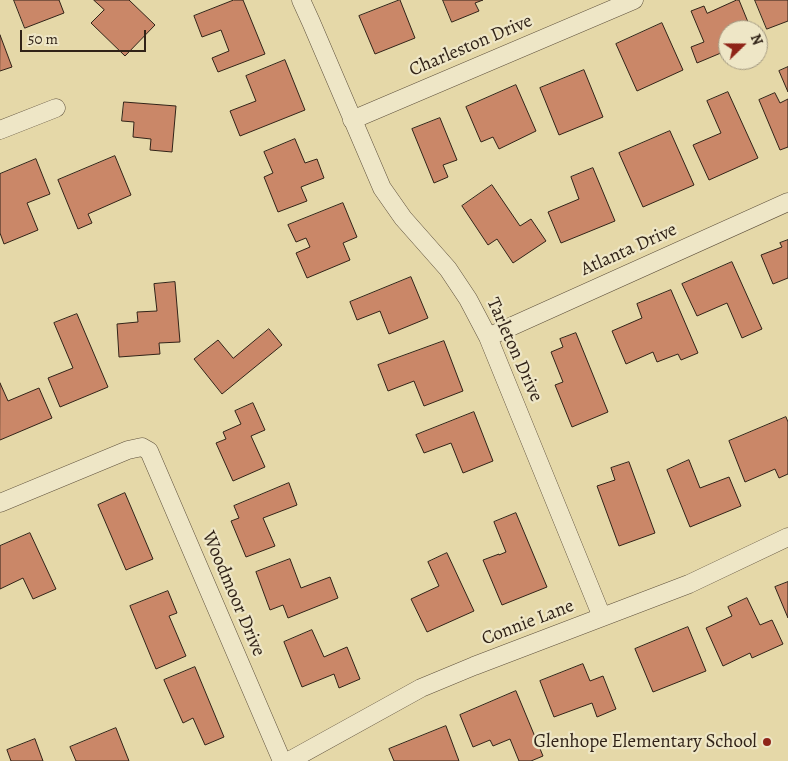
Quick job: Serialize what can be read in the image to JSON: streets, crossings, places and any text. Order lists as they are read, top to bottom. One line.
{"streets":{"street":["Charleston Drive","Atlanta Drive","Tarleton Drive","Woodmoor Drive","Connie Lane"]},"crossings":[["Charleston Drive","Tarleton Drive"],["Atlanta Drive","Tarleton Drive"],["Tarleton Drive","Connie Lane"]],"places":["Glenhope Elementary School"],"scale_bar":"50 m","north":"right"}
